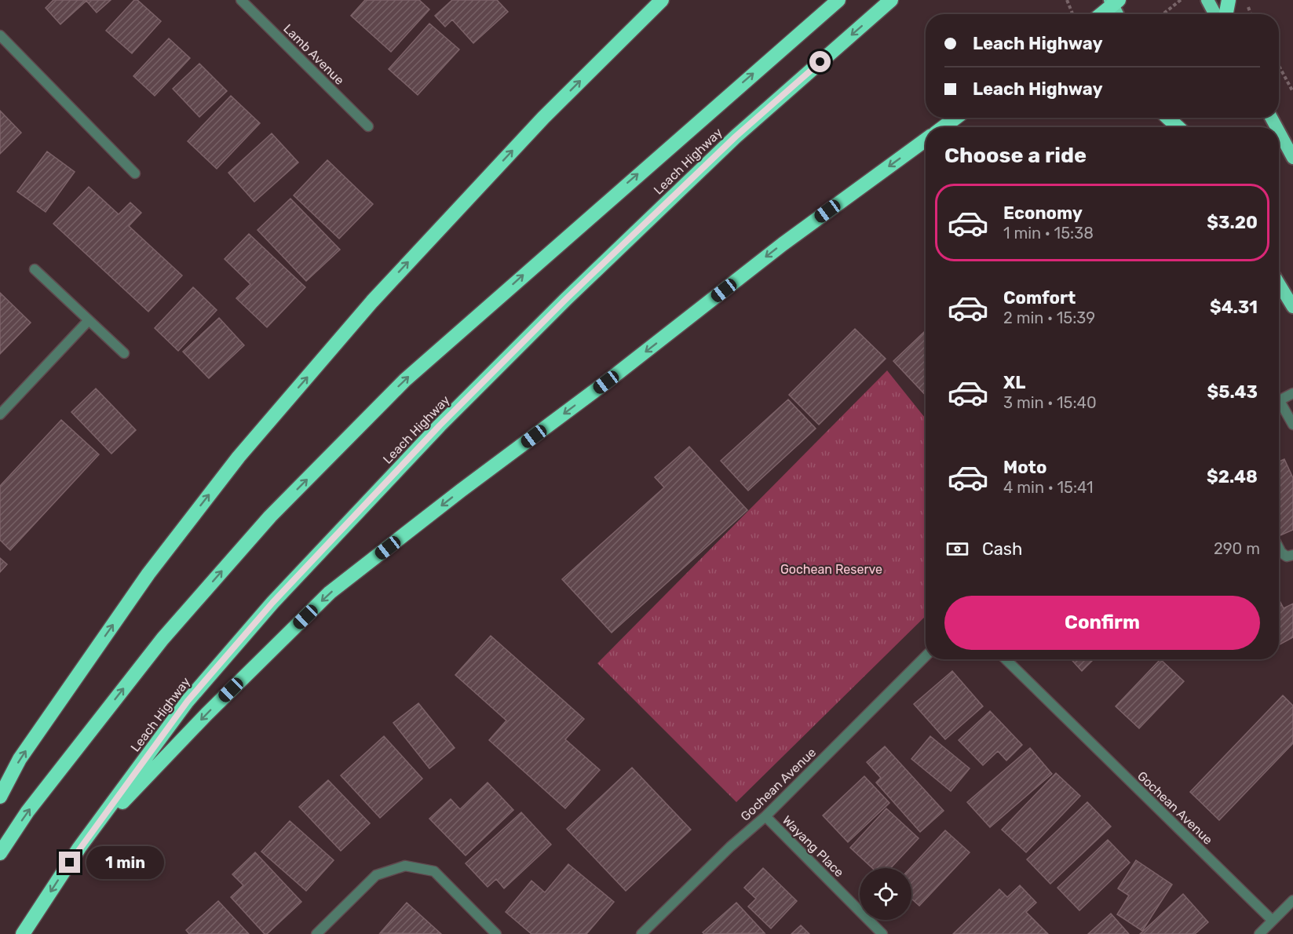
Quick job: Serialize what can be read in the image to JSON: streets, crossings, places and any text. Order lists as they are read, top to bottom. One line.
{"streets":{"highway":["Leach Highway"],"street":["Lamb Avenue","Gochean Avenue","Wayang Place"]},"crossings":[["Gochean Avenue","Wayang Place"]],"parks":["Gochean Reserve"],"page":{"banner":["Leach Highway","Leach Highway"],"heading":"Choose a ride","list":[{"name":"Economy","note":"1 min · 15:38","value":"$3.20"},{"name":"Comfort","note":"2 min · 15:39","value":"$4.31"},{"name":"XL","note":"3 min · 15:40","value":"$5.43"},{"name":"Moto","note":"4 min · 15:41","value":"$2.48"}],"pay":["Cash","290 m"],"buttons":"Confirm","bubble":"1 min"}}
